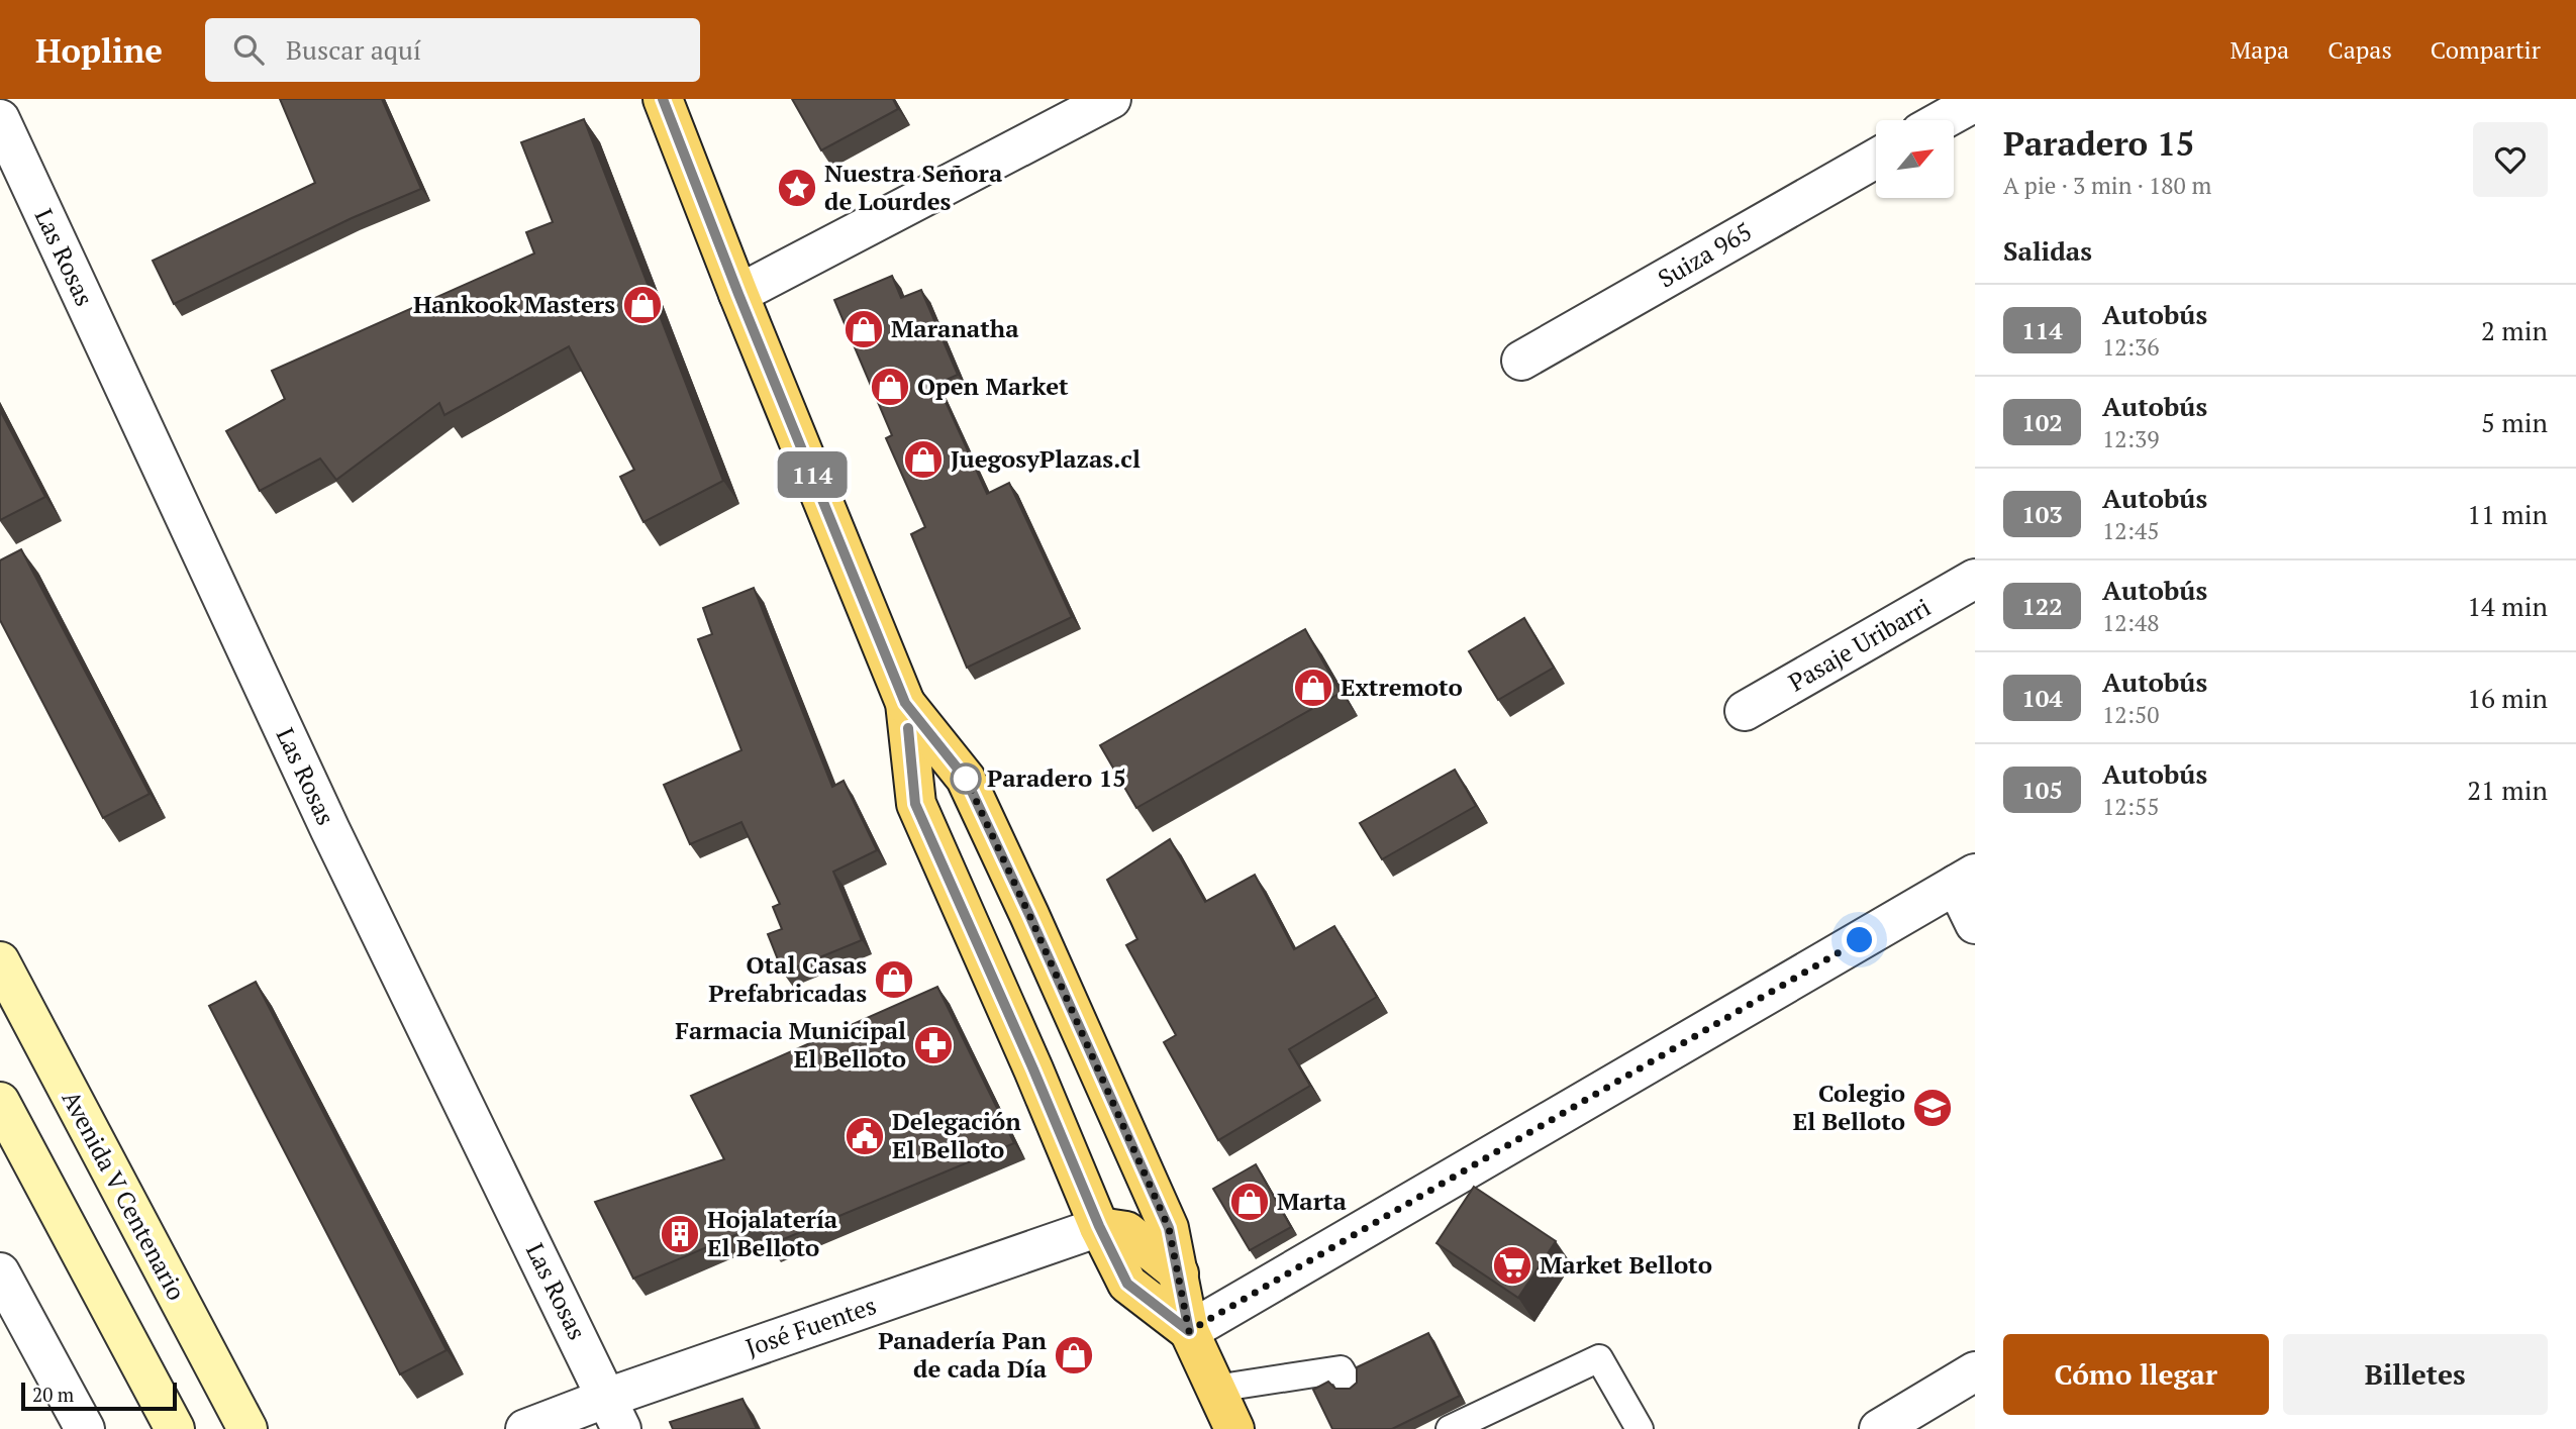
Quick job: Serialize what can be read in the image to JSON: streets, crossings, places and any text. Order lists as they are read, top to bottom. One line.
{"streets":{"main road":["Avenida V Centenario"],"street":["Suiza 965","Las Rosas","Pasaje Uribarri","José Fuentes"]},"crossings":[["Las Rosas","José Fuentes"]],"places":{"place":["Nuestra Señora de Lourdes"],"shop":["Hankook Masters","Maranatha","Open Market","JuegosyPlazas.cl","Extremoto","Otal Casas Prefabricadas","Marta","Panadería Pan de cada Día"],"other":["Paradero 15"],"pharmacy":["Farmacia Municipal El Belloto"],"school or university":["Colegio El Belloto"],"public building":["Delegación El Belloto"],"building":["Hojalatería El Belloto"],"supermarket":["Market Belloto"]},"lines":["bus line 114"],"scale_bar":"20 m","north":"top right","page":{"header":"Hopline","search":"Buscar aquí","nav":["Mapa","Capas","Compartir"],"on_map":"114","heading":[["Paradero 15","A pie · 3 min · 180 m"],"Salidas"],"list":[{"mark":"114","name":"Autobús","note":"12:36","value":"2 min"},{"mark":"102","name":"Autobús","note":"12:39","value":"5 min"},{"mark":"103","name":"Autobús","note":"12:45","value":"11 min"},{"mark":"122","name":"Autobús","note":"12:48","value":"14 min"},{"mark":"104","name":"Autobús","note":"12:50","value":"16 min"},{"mark":"105","name":"Autobús","note":"12:55","value":"21 min"}],"buttons":["Cómo llegar","Billetes"],"scale":"20 m"}}
